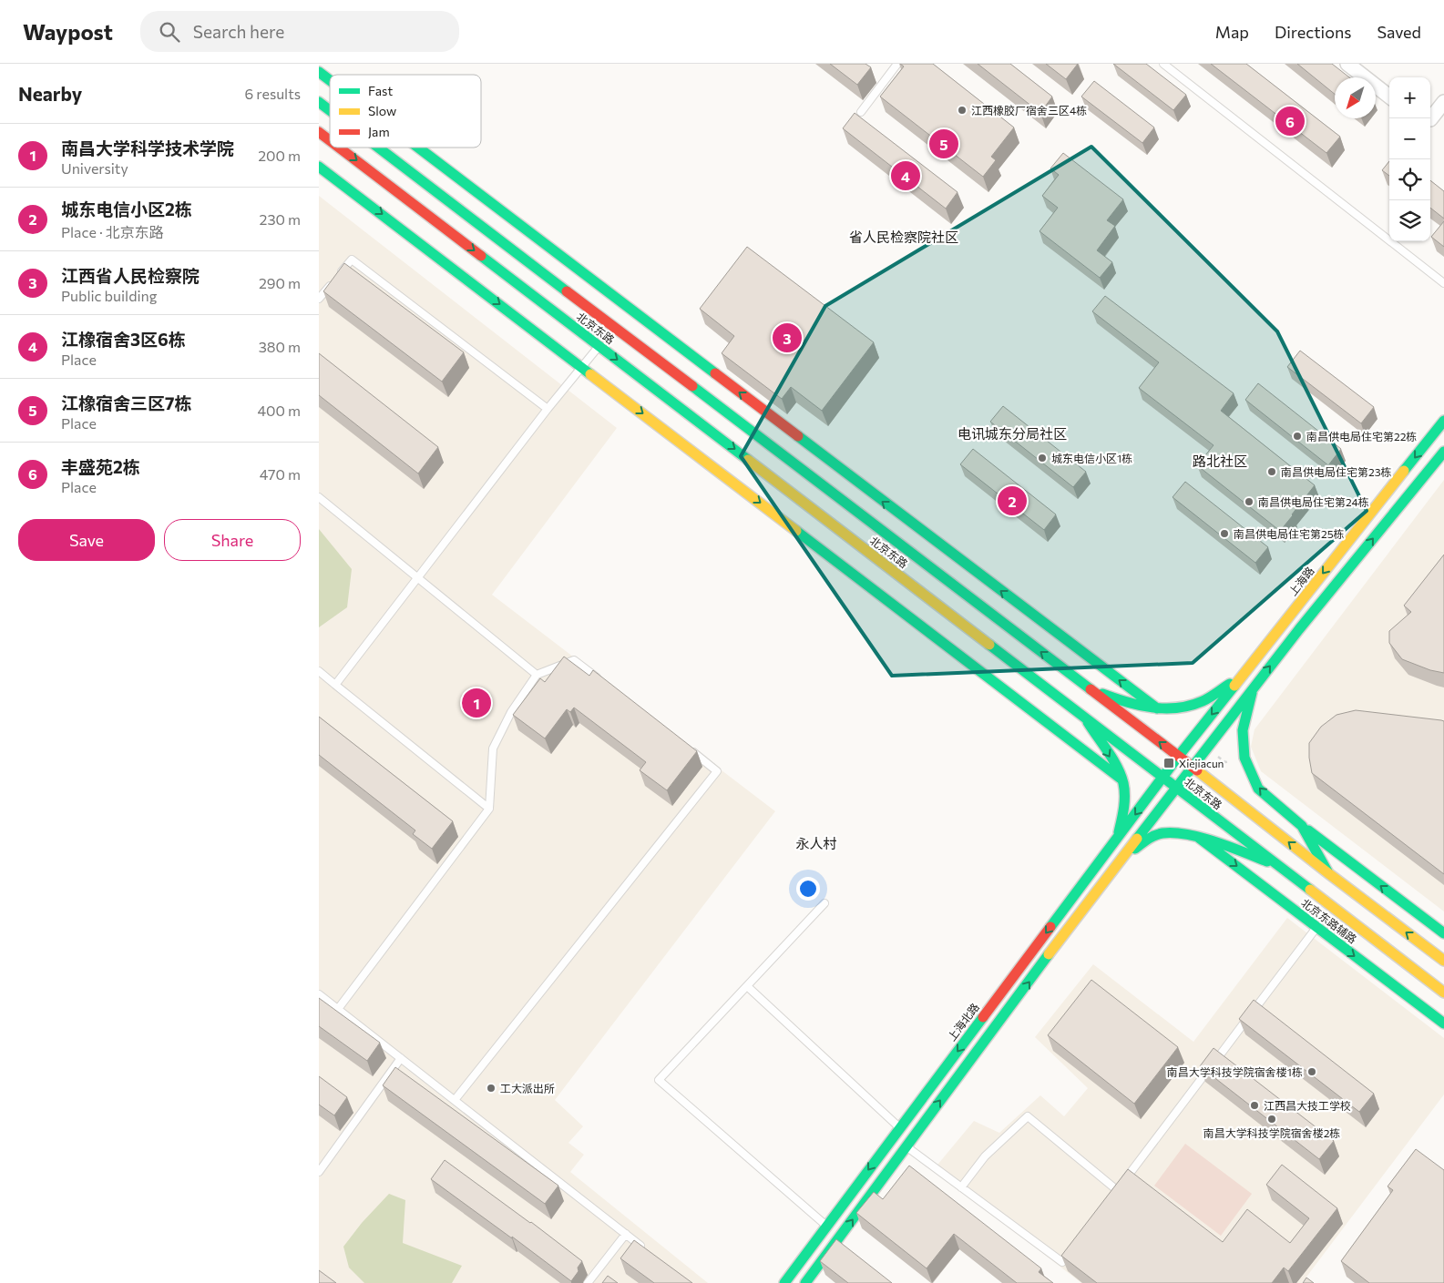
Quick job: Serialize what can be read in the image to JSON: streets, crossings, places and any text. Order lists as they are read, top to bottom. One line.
{"streets":{"main road":["北京东路","上海路","北京东路辅路","上海北路"]},"crossings":[["北京东路","上海路"],["北京东路","上海北路"],["上海路","上海北路"]],"districts":["省人民检察院社区","电讯城东分局社区","路北社区","永人村"],"places":{"other":["江西橡胶厂宿舍三区4栋","南昌供电局住宅第22栋","城东电信小区1栋","南昌供电局住宅第23栋","南昌供电局住宅第24栋","南昌供电局住宅第25栋","南昌大学科技学院宿舍楼1栋","工大派出所","江西昌大技工学校","南昌大学科技学院宿舍楼2栋"],"transit":["Xiejiacun"]},"legend":["Fast","Slow","Jam"],"north":"bottom left","page":{"header":"Waypost","search":"Search here","nav":["Map","Directions","Saved"],"heading":["Nearby","6 results"],"map_buttons":["+","−"],"pins":["6","5","4","3","2","1"],"list":[{"mark":"1","name":"南昌大学科学技术学院","note":"University","value":"200 m"},{"mark":"2","name":"城东电信小区2栋","note":"Place · 北京东路","value":"230 m"},{"mark":"3","name":"江西省人民检察院","note":"Public building","value":"290 m"},{"mark":"4","name":"江橡宿舍3区6栋","note":"Place","value":"380 m"},{"mark":"5","name":"江橡宿舍三区7栋","note":"Place","value":"400 m"},{"mark":"6","name":"丰盛苑2栋","note":"Place","value":"470 m"}],"buttons":["Save","Share"]}}
